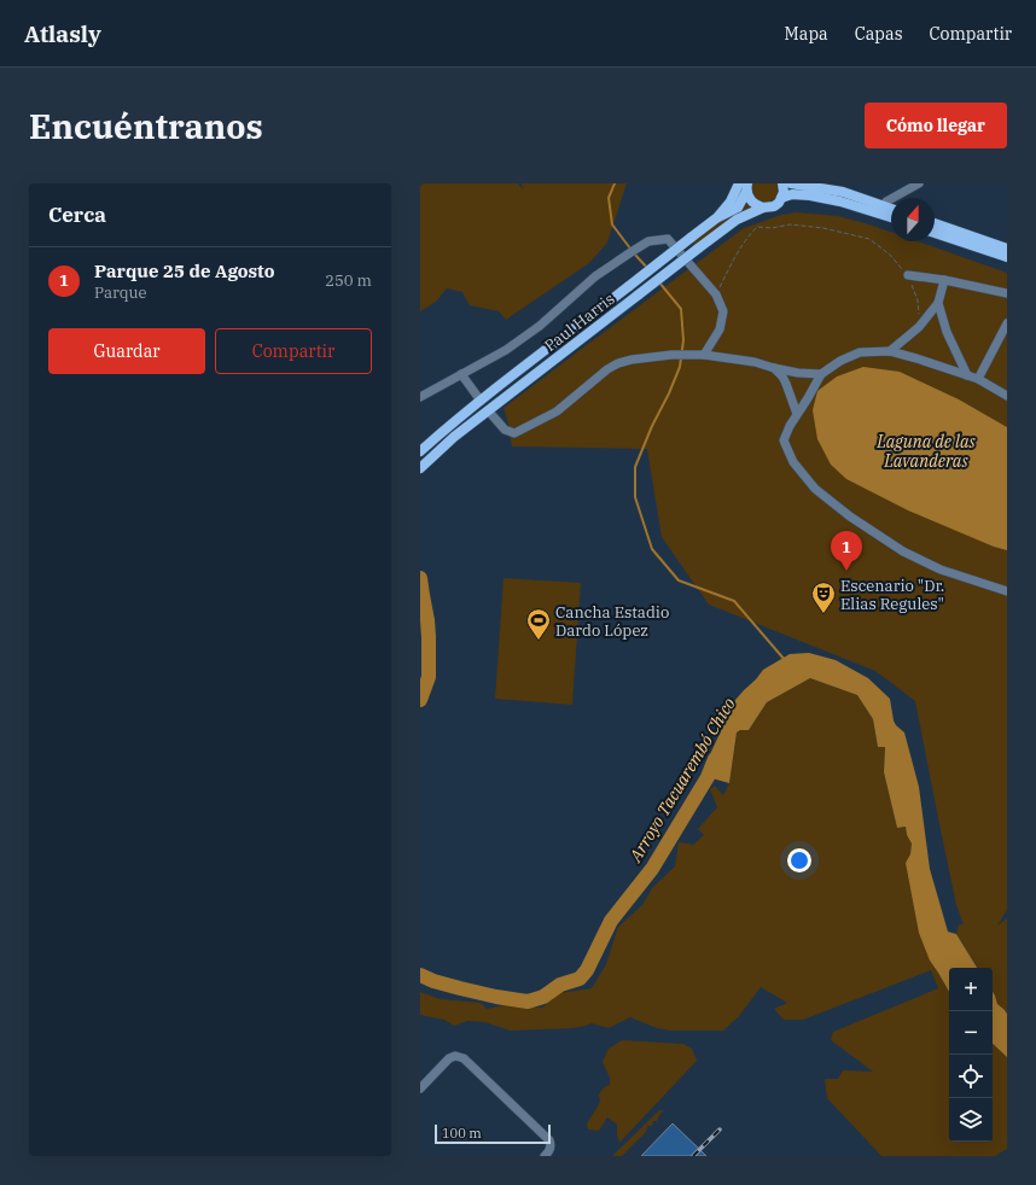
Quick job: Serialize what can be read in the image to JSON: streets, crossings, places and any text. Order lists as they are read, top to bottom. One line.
{"streets":{"main road":["Paul Harris"]},"water":["Laguna de las Lavanderas","Arroyo Tacuarembó Chico"],"places":{"theatre":["Escenario \"Dr. Elias Regules\""],"sports":["Cancha Estadio Dardo López"]},"scale_bar":"100 m","north":"top","page":{"header":"Atlasly","nav":["Mapa","Capas","Compartir"],"buttons":["Cómo llegar",["Guardar","Compartir"]],"title":"Encuéntranos","heading":"Cerca","list":[{"mark":"1","name":"Parque 25 de Agosto","note":"Parque","value":"250 m"}],"pins":"1","map_buttons":["+","−"],"scale":"100 m"}}
